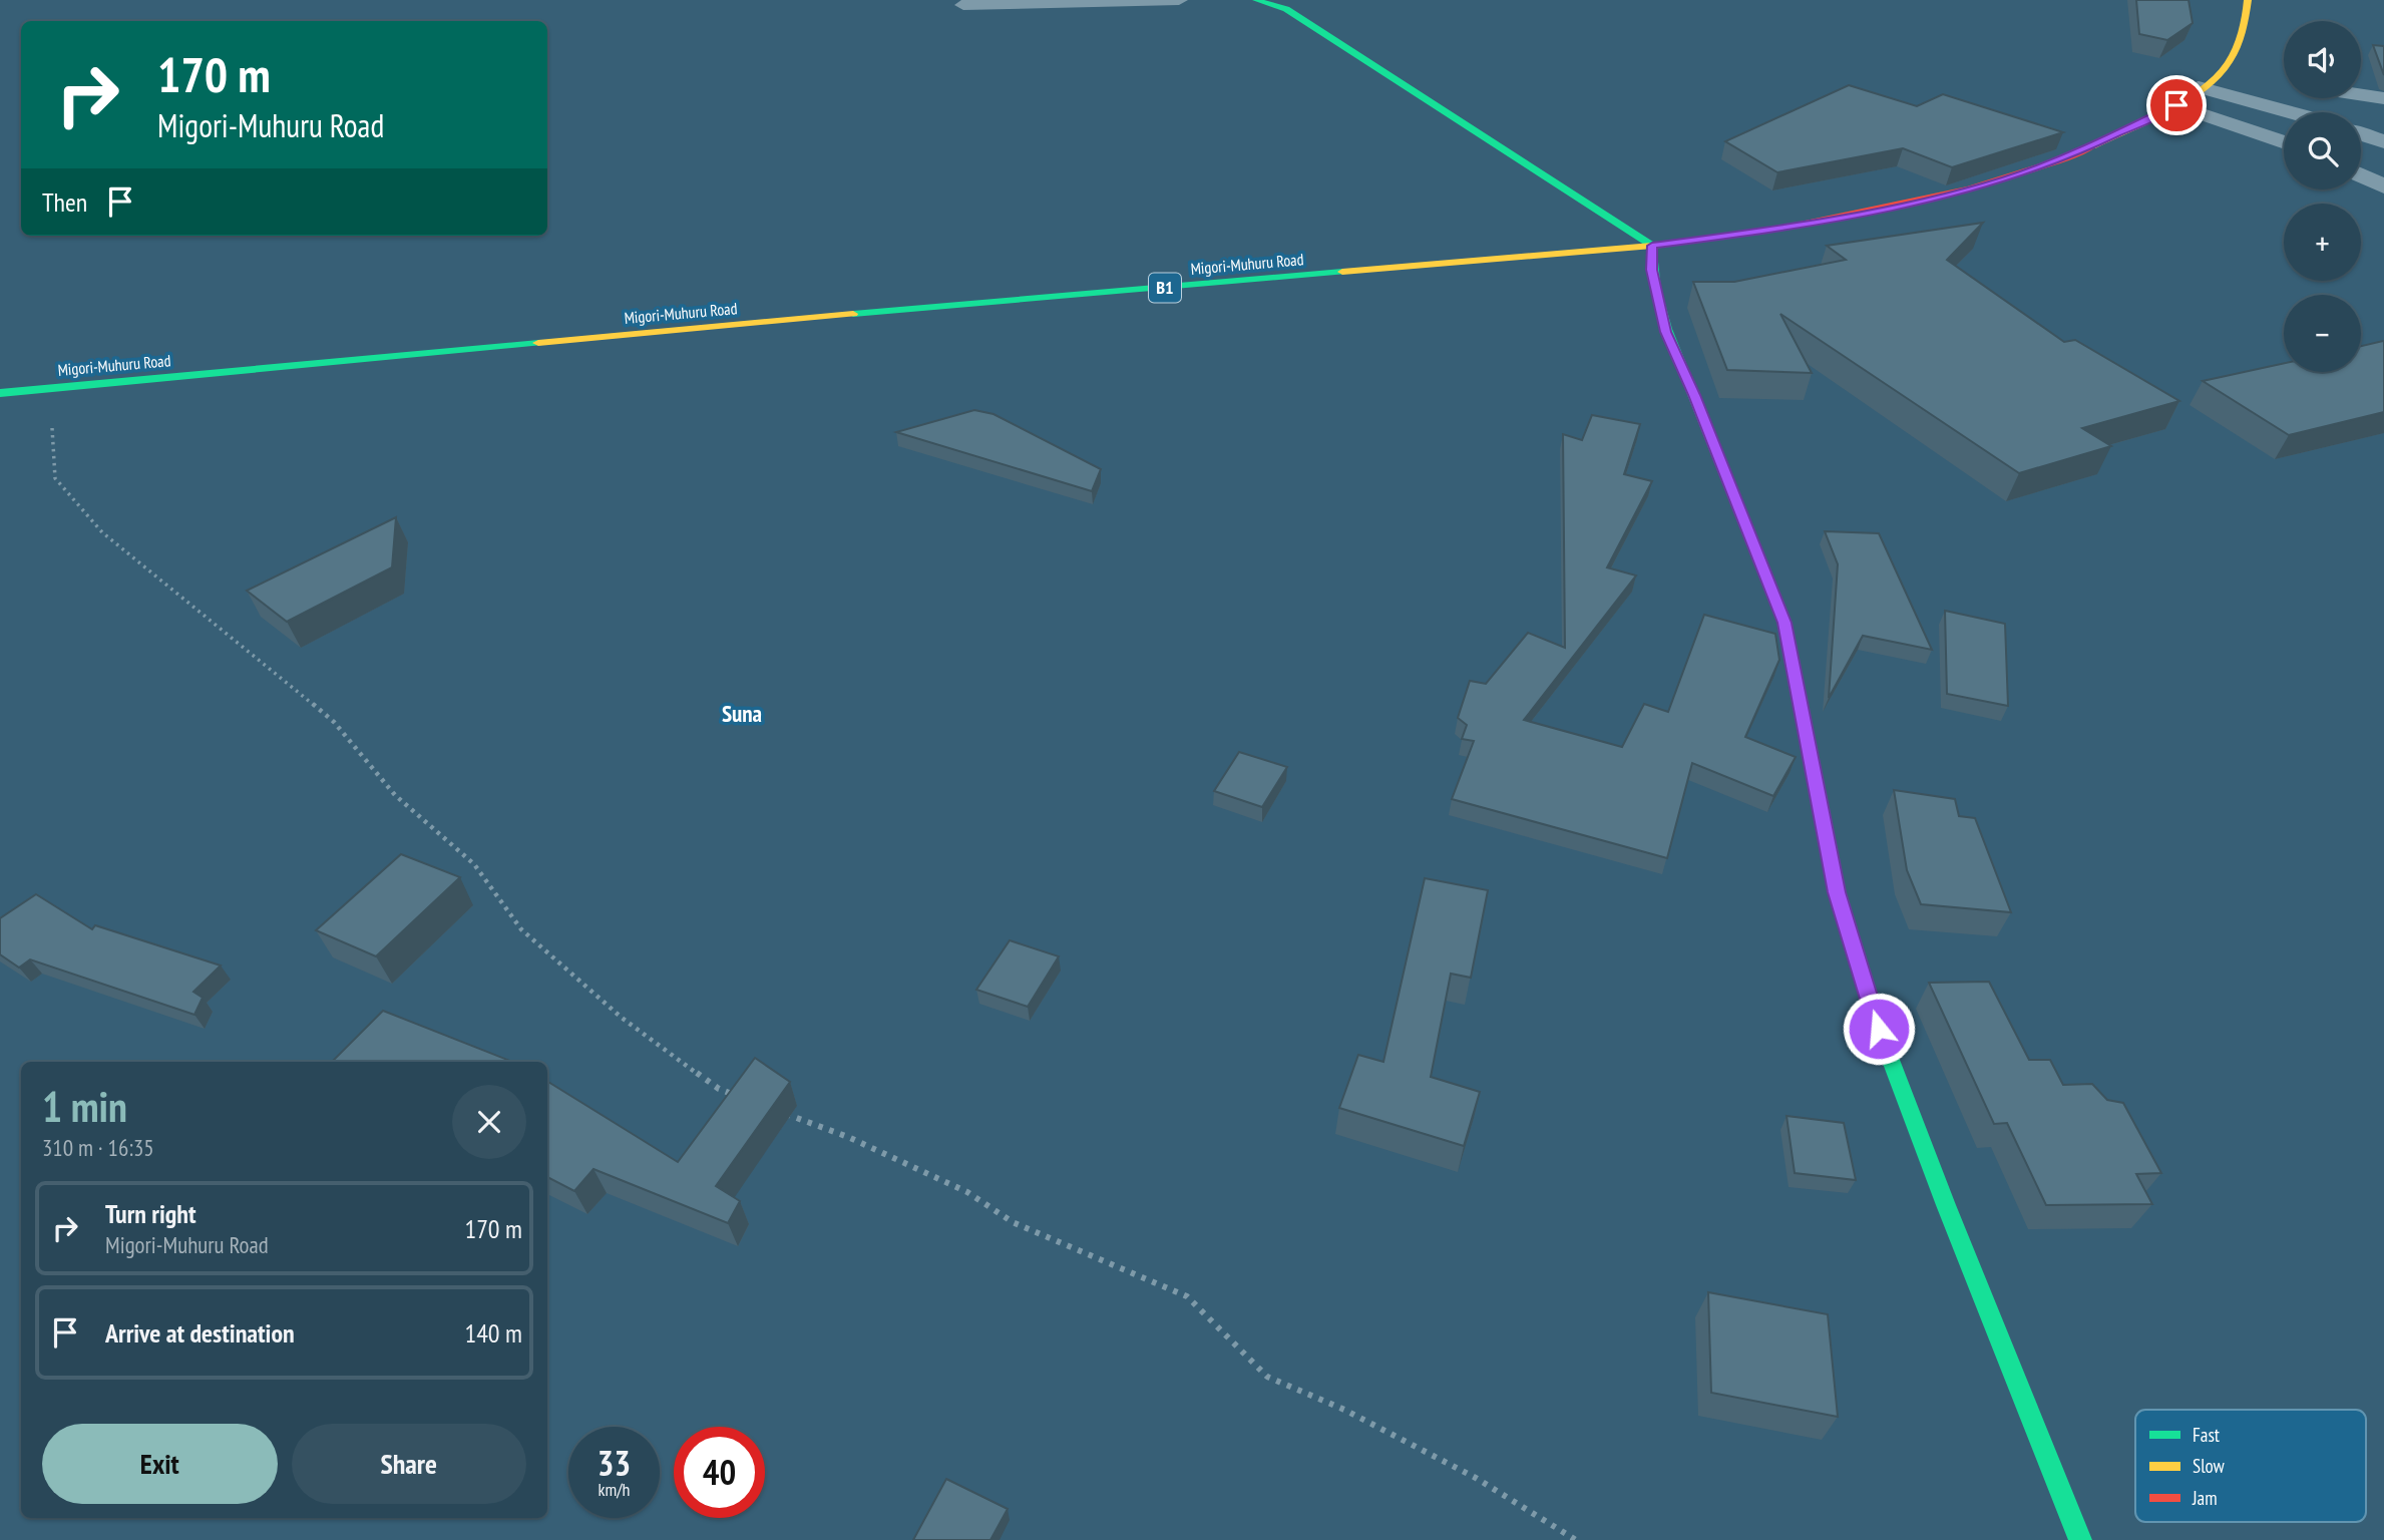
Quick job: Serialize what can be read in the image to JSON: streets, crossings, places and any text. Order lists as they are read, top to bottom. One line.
{"streets":{"main road":["Migori-Muhuru Road","B1"]},"districts":["Suna"],"legend":["Fast","Slow","Jam"],"page":{"map_buttons":["+","−"],"turn":["170 m","Migori-Muhuru Road"],"then":"Then","heading":["1 min","310 m · 16:35"],"list":[{"name":"Turn right","note":"Migori-Muhuru Road","value":"170 m"},{"name":"Arrive at destination","value":"140 m"}],"buttons":["Exit","Share"],"speed":"33 km/h","limit":"40"}}
